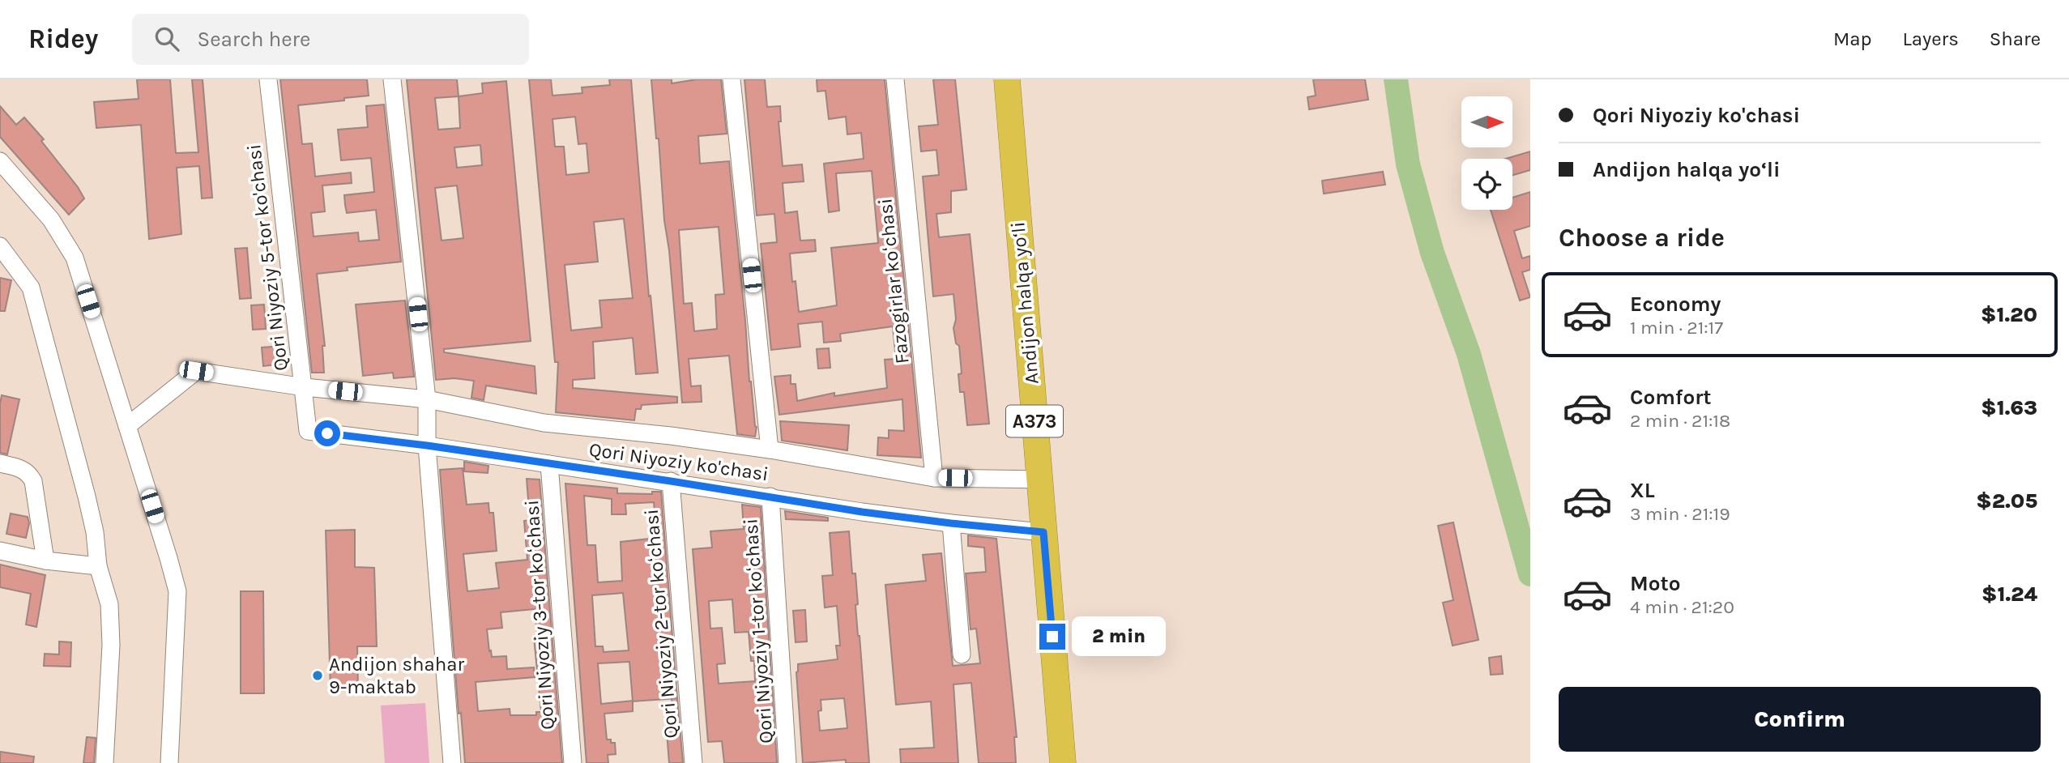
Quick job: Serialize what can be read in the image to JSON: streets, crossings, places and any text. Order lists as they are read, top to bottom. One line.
{"streets":{"highway":["Andijon halqa yo‘li","A373"],"street":["Qori Niyoziy 5-tor ko'chasi","Fazogirlar koʻchasi","Qori Niyoziy ko'chasi","Qori Niyoziy 3-tor koʻchasi","Qori Niyoziy 2-tor koʻchasi","Qori Niyoziy 1-tor koʻchasi"]},"crossings":[["Qori Niyoziy 5-tor ko'chasi","Qori Niyoziy ko'chasi"],["Fazogirlar koʻchasi","Qori Niyoziy ko'chasi"],["Andijon halqa yo‘li","Qori Niyoziy ko'chasi"],["Qori Niyoziy ko'chasi","Qori Niyoziy 3-tor koʻchasi"],["Qori Niyoziy ko'chasi","Qori Niyoziy 2-tor koʻchasi"],["Qori Niyoziy ko'chasi","Qori Niyoziy 1-tor koʻchasi"]],"places":["Andijon shahar 9-maktab"],"north":"right","page":{"header":"Ridey","search":"Search here","nav":["Map","Layers","Share"],"banner":["Qori Niyoziy ko'chasi","Andijon halqa yo‘li"],"heading":"Choose a ride","list":[{"name":"Economy","note":"1 min · 21:17","value":"$1.20"},{"name":"Comfort","note":"2 min · 21:18","value":"$1.63"},{"name":"XL","note":"3 min · 21:19","value":"$2.05"},{"name":"Moto","note":"4 min · 21:20","value":"$1.24"}],"bubble":"2 min","buttons":"Confirm"}}
